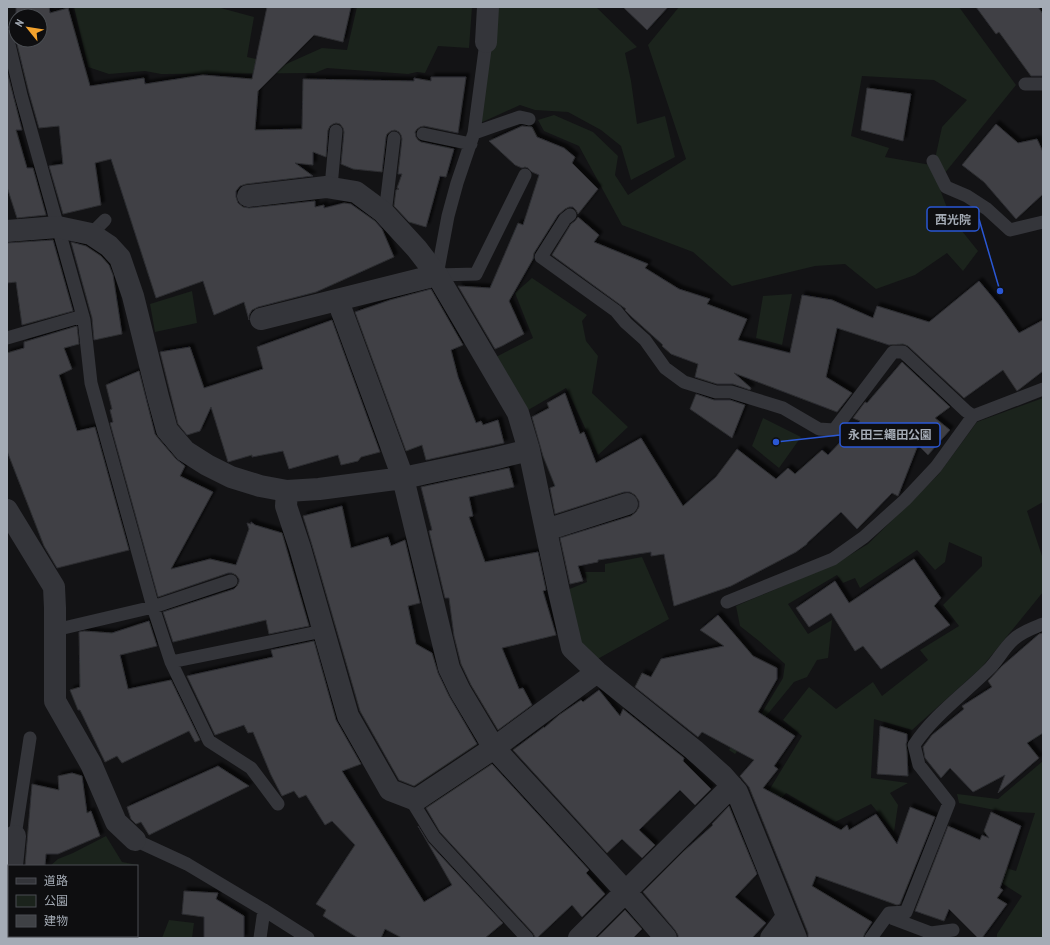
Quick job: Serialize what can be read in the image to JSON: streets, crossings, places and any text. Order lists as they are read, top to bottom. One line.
{"places":["西光院","永田三繩田公園"],"legend":["道路","公園","建物"],"north":"top left"}
